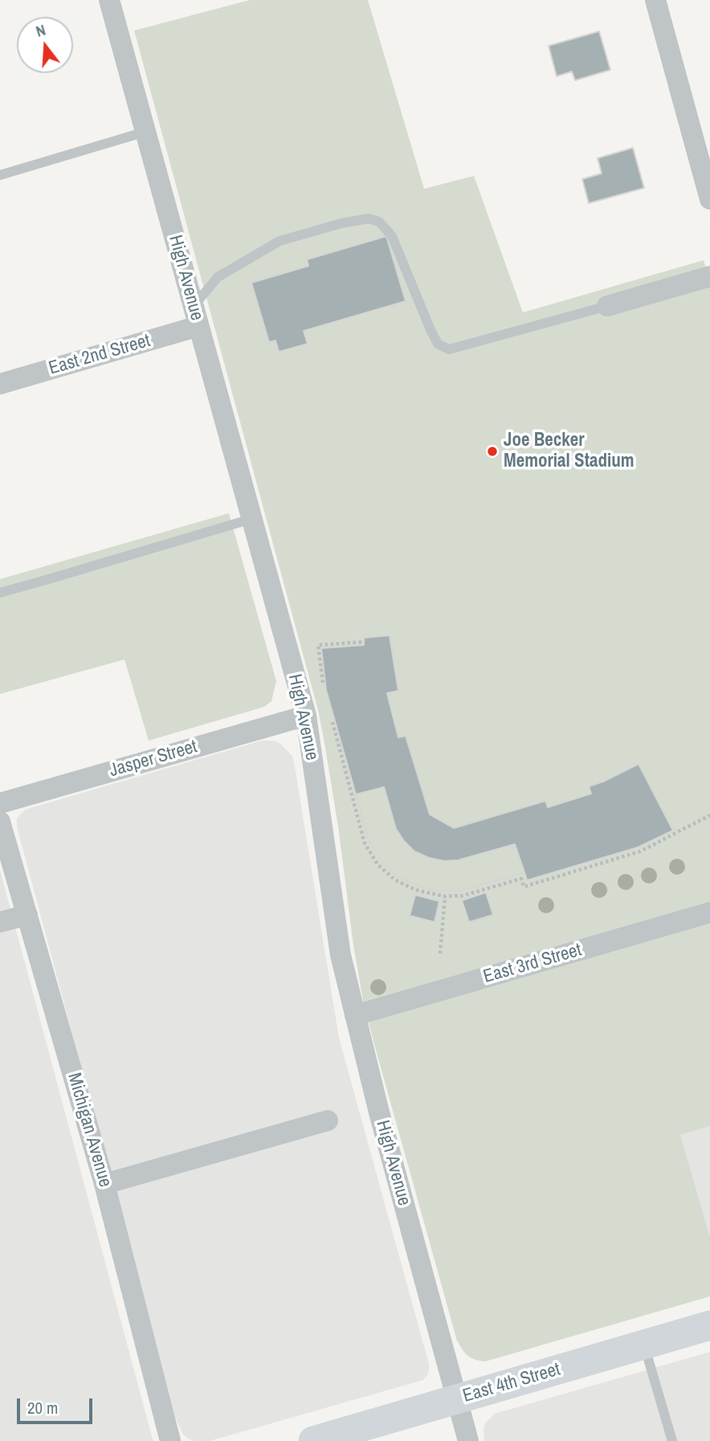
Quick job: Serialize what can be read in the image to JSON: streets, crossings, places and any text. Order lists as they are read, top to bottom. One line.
{"streets":{"street":["High Avenue","East 2nd Street","Jasper Street","East 3rd Street","Michigan Avenue","East 4th Street"]},"crossings":[["High Avenue","East 2nd Street"],["High Avenue","Jasper Street"],["High Avenue","East 3rd Street"],["High Avenue","East 4th Street"]],"places":["Joe Becker Memorial Stadium"],"scale_bar":"20 m","north":"top"}
